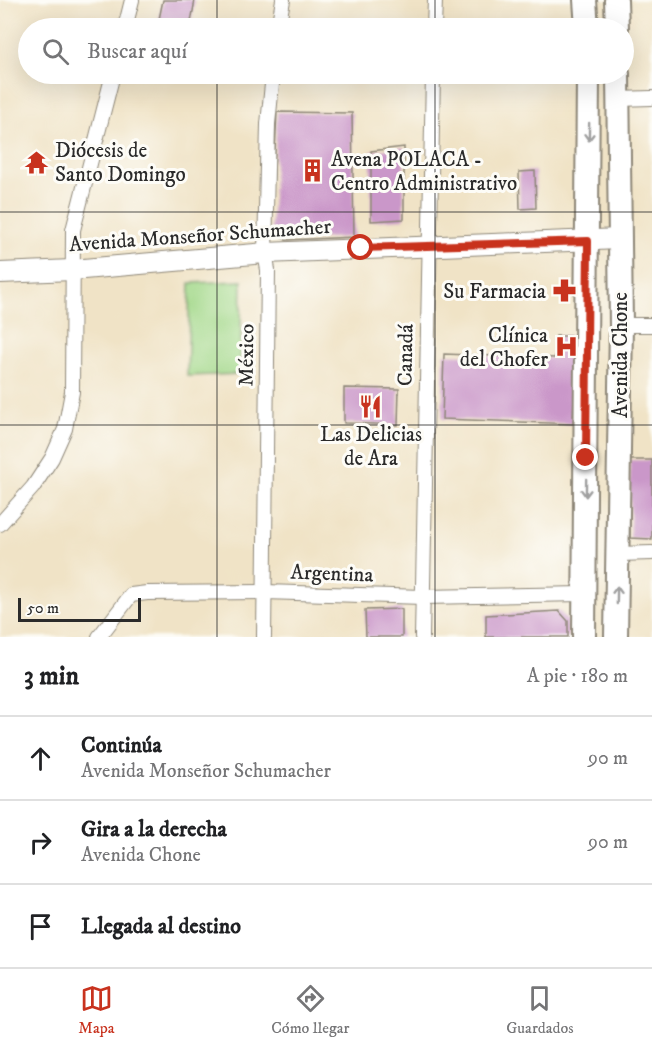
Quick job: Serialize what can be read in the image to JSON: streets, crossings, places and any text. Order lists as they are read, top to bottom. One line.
{"streets":{"main road":["Avenida Chone"],"street":["Avenida Monseñor Schumacher","México","Canadá","Argentina"]},"crossings":[["Avenida Monseñor Schumacher","México"],["Avenida Monseñor Schumacher","Canadá"],["Avenida Monseñor Schumacher","Avenida Chone"],["México","Argentina"],["Canadá","Argentina"],["Avenida Chone","Argentina"]],"places":{"temple":["Diócesis de Santo Domingo"],"building":["Avena POLACA - Centro Administrativo"],"pharmacy":["Su Farmacia"],"hospital":["Clínica del Chofer"],"restaurant":["Las Delicias de Ara"]},"scale_bar":"50 m","page":{"search":"Buscar aquí","scale":"50 m","heading":["3 min","A pie · 180 m"],"list":[["Continúa","Avenida Monseñor Schumacher","90 m"],["Gira a la derecha","Avenida Chone","90 m"],"Llegada al destino"],"nav":["Mapa","Cómo llegar","Guardados"]}}
